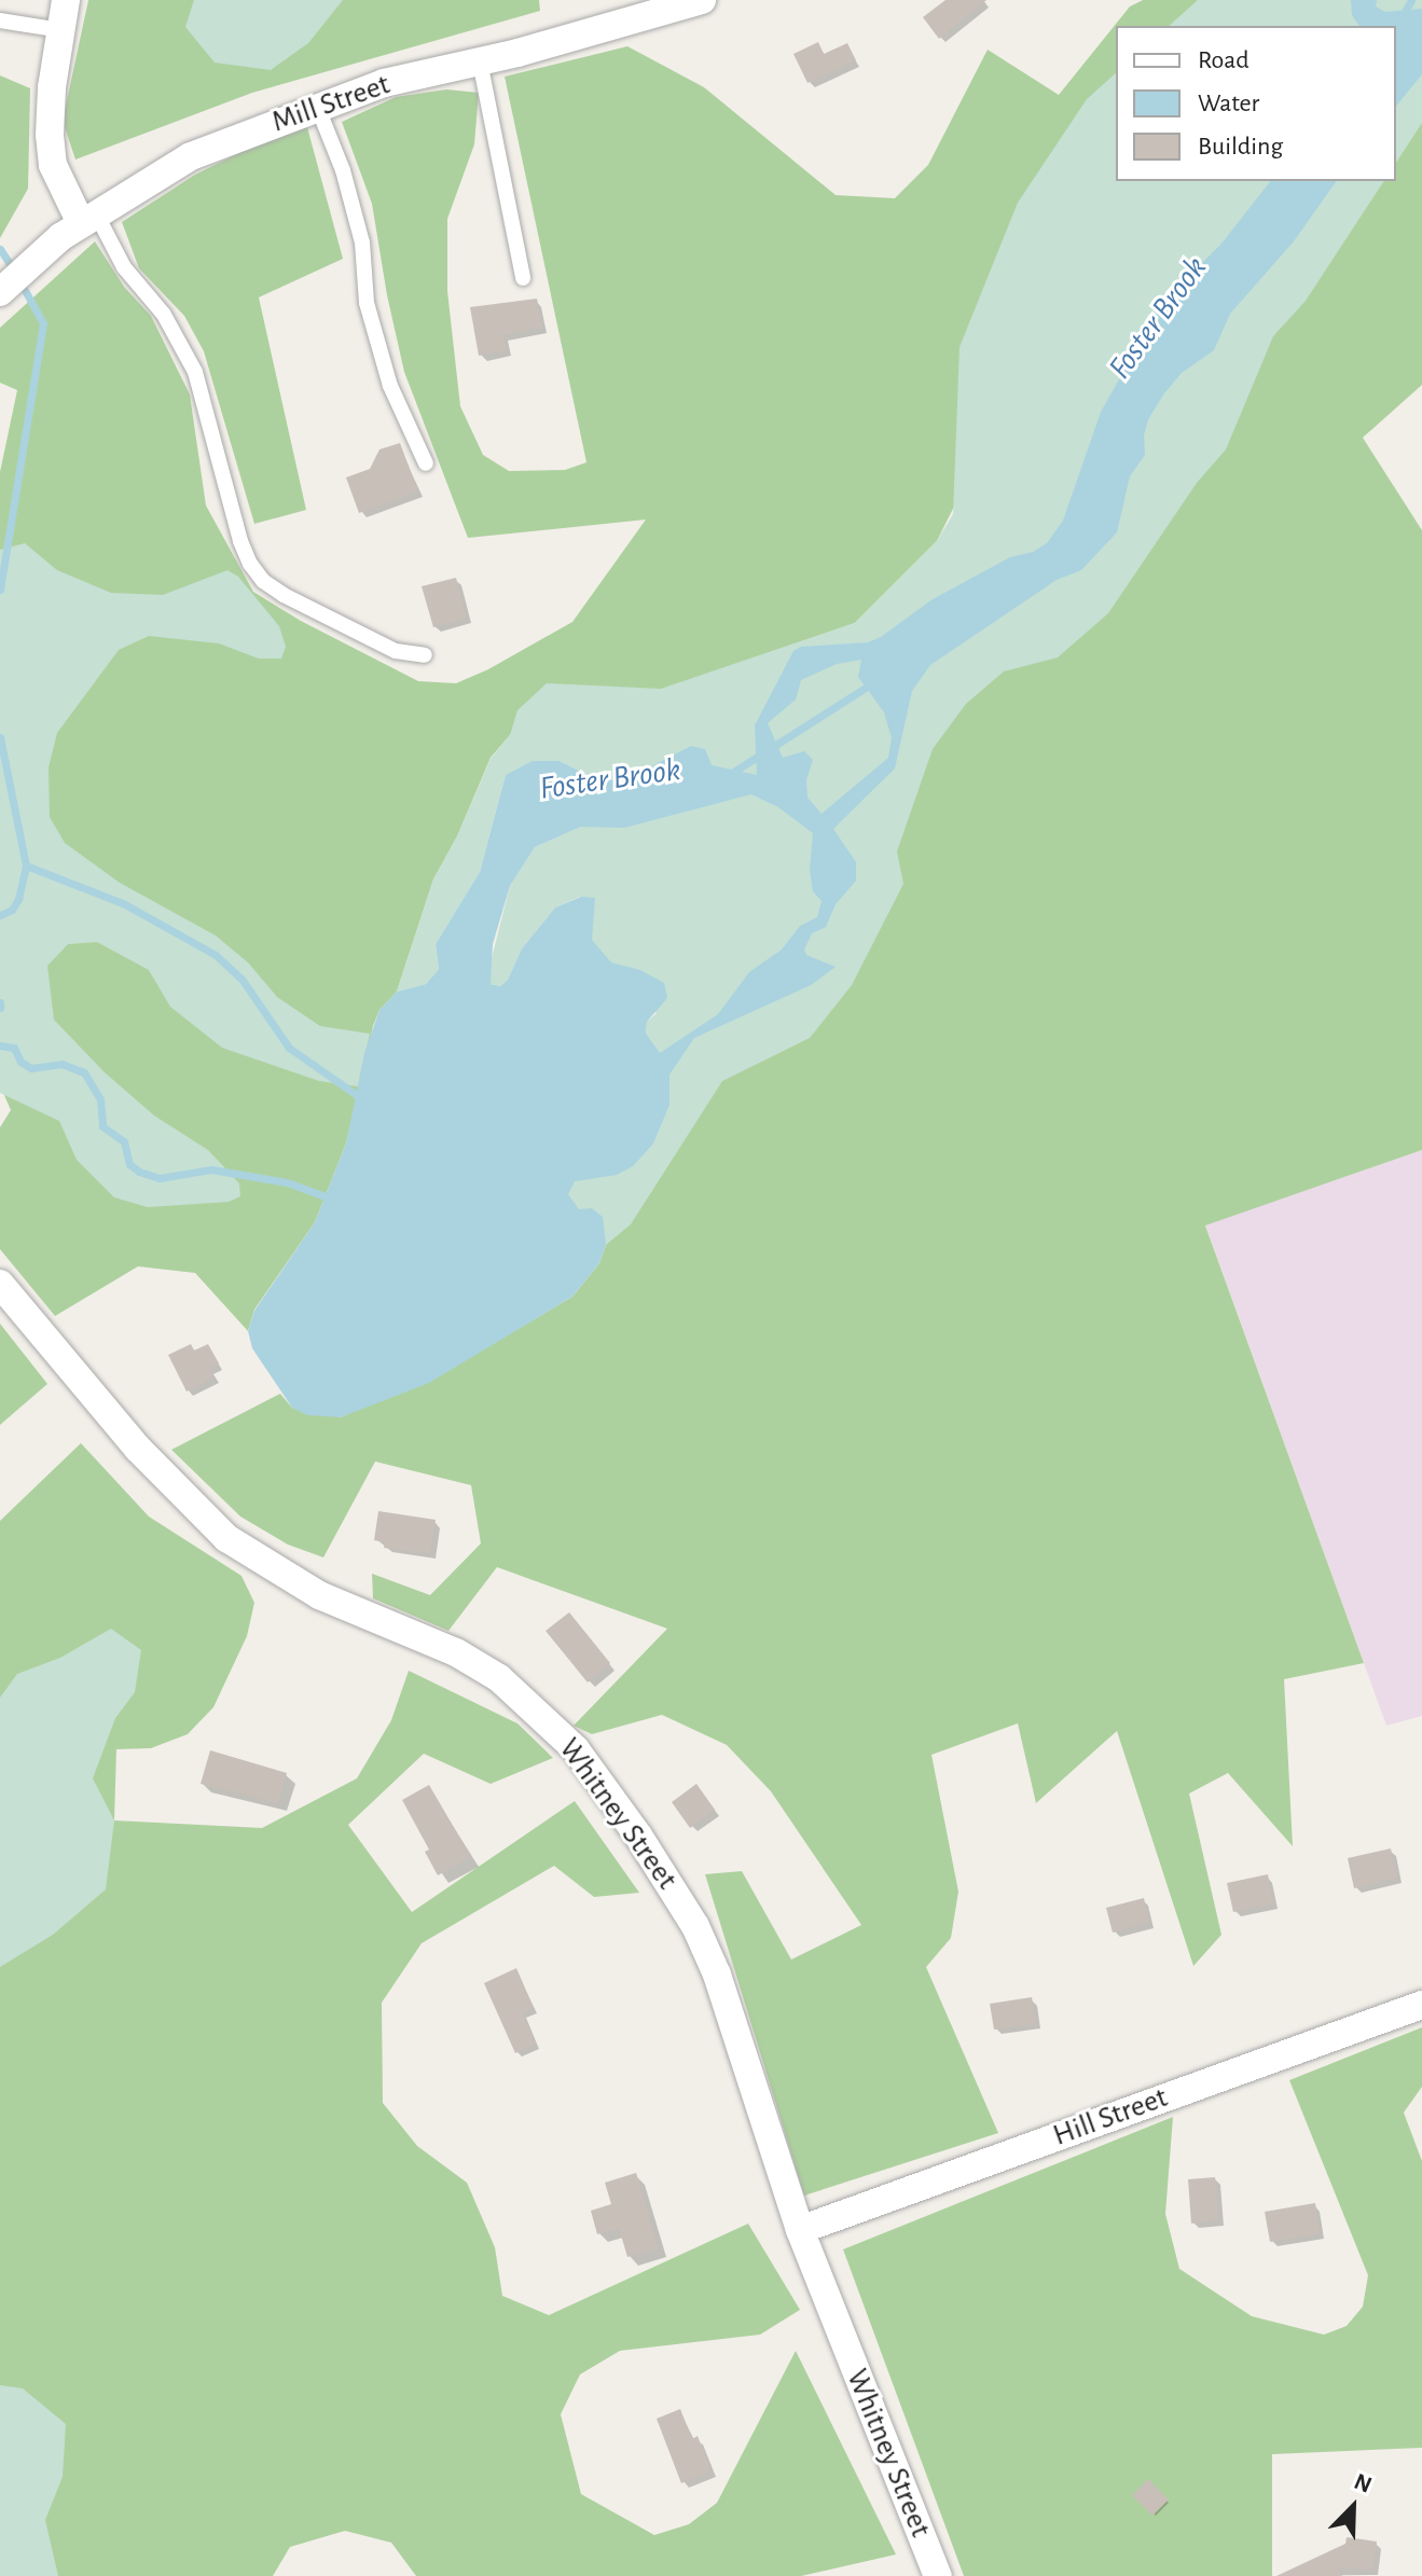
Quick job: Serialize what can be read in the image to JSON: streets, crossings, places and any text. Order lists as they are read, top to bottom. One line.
{"streets":{"street":["Mill Street","Whitney Street","Hill Street"]},"crossings":[["Whitney Street","Hill Street"]],"water":["Foster Brook"],"legend":["Road","Water","Building"],"north":"top right"}
